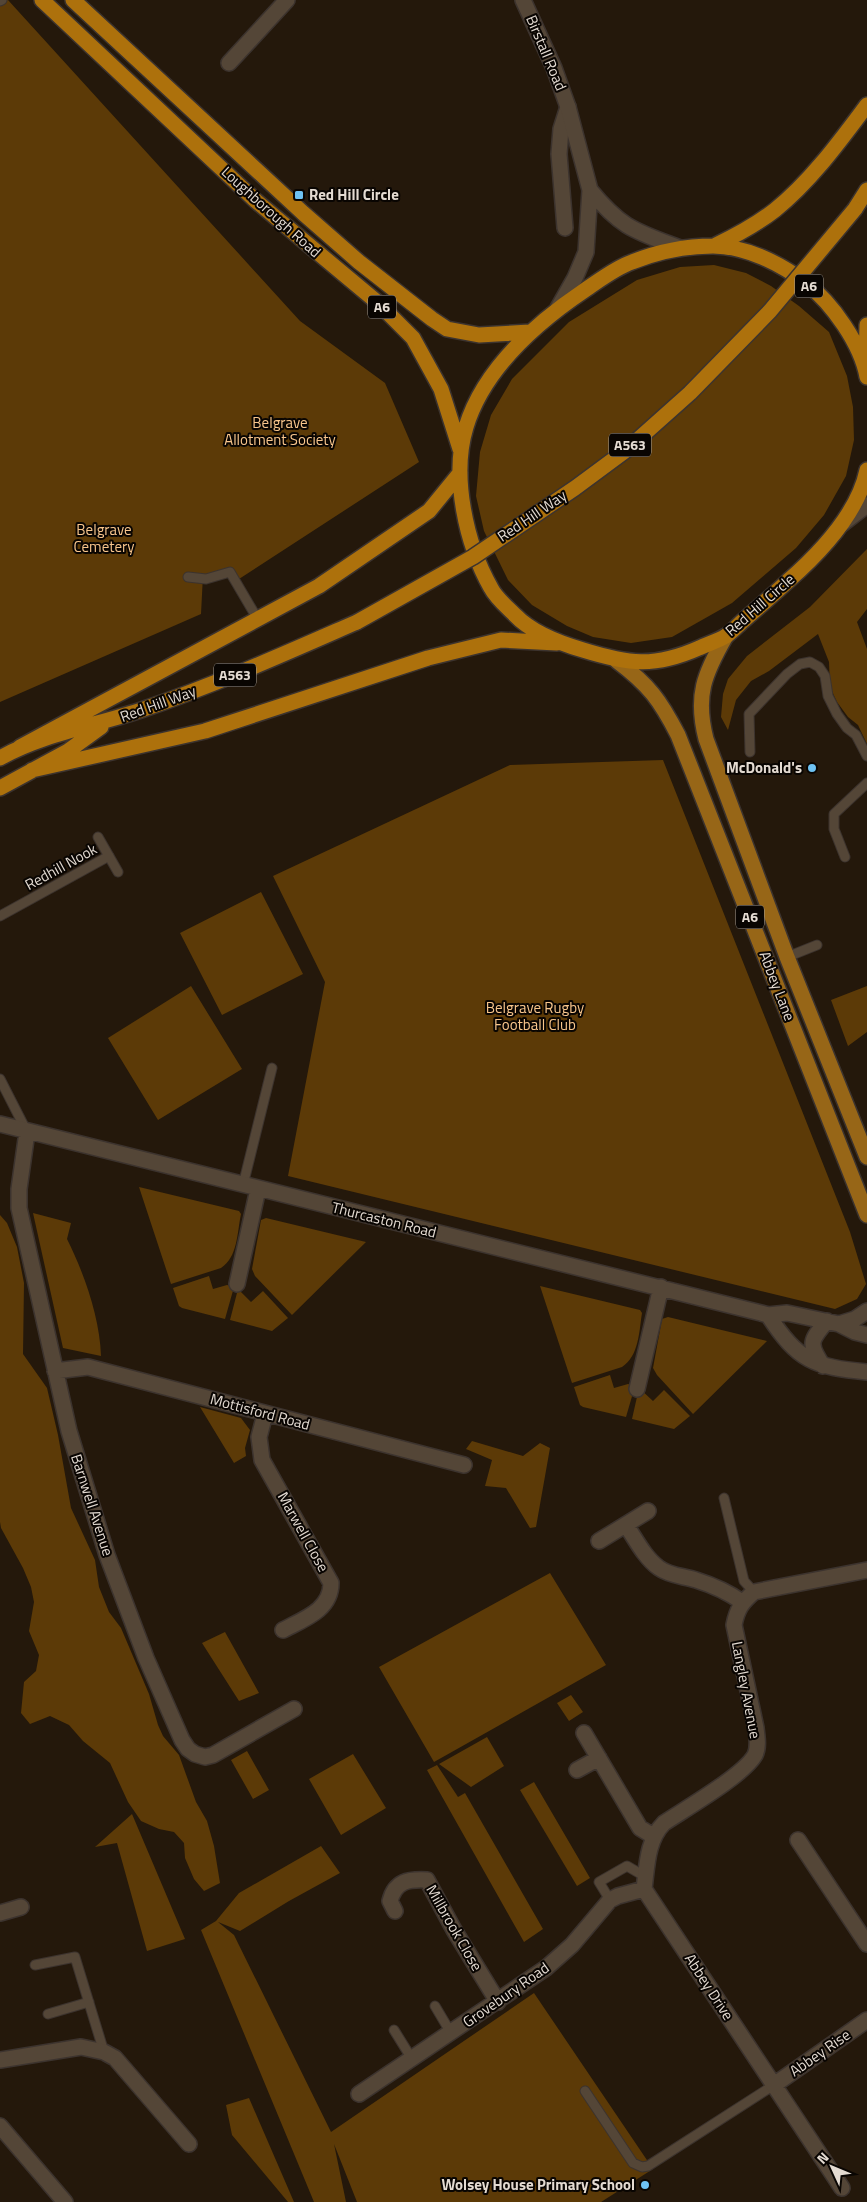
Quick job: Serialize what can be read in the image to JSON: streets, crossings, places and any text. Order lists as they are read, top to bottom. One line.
{"streets":{"highway":["Loughborough Road","A6","A563","Red Hill Way","Red Hill Circle"],"main road":["Abbey Lane"],"street":["Birstall Road","Thurcaston Road","Mottisford Road","Barnwell Avenue","Marwell Close","Langley Avenue","Millbrook Close","Abbey Drive","Grovebury Road","Abbey Rise"],"lane":["Redhill Nook"]},"crossings":[["Birstall Road","Red Hill Circle"],["Loughborough Road","Red Hill Circle"],["Red Hill Circle","Abbey Lane"],["Thurcaston Road","Barnwell Avenue"],["Mottisford Road","Barnwell Avenue"],["Mottisford Road","Marwell Close"],["Millbrook Close","Grovebury Road"],["Abbey Drive","Grovebury Road"],["Abbey Drive","Abbey Rise"]],"parks":["Belgrave Allotment Society","Belgrave Cemetery","Belgrave Rugby Football Club"],"places":{"transit":["Red Hill Circle"],"other":["McDonald's","Wolsey House Primary School"]},"north":"top left"}
